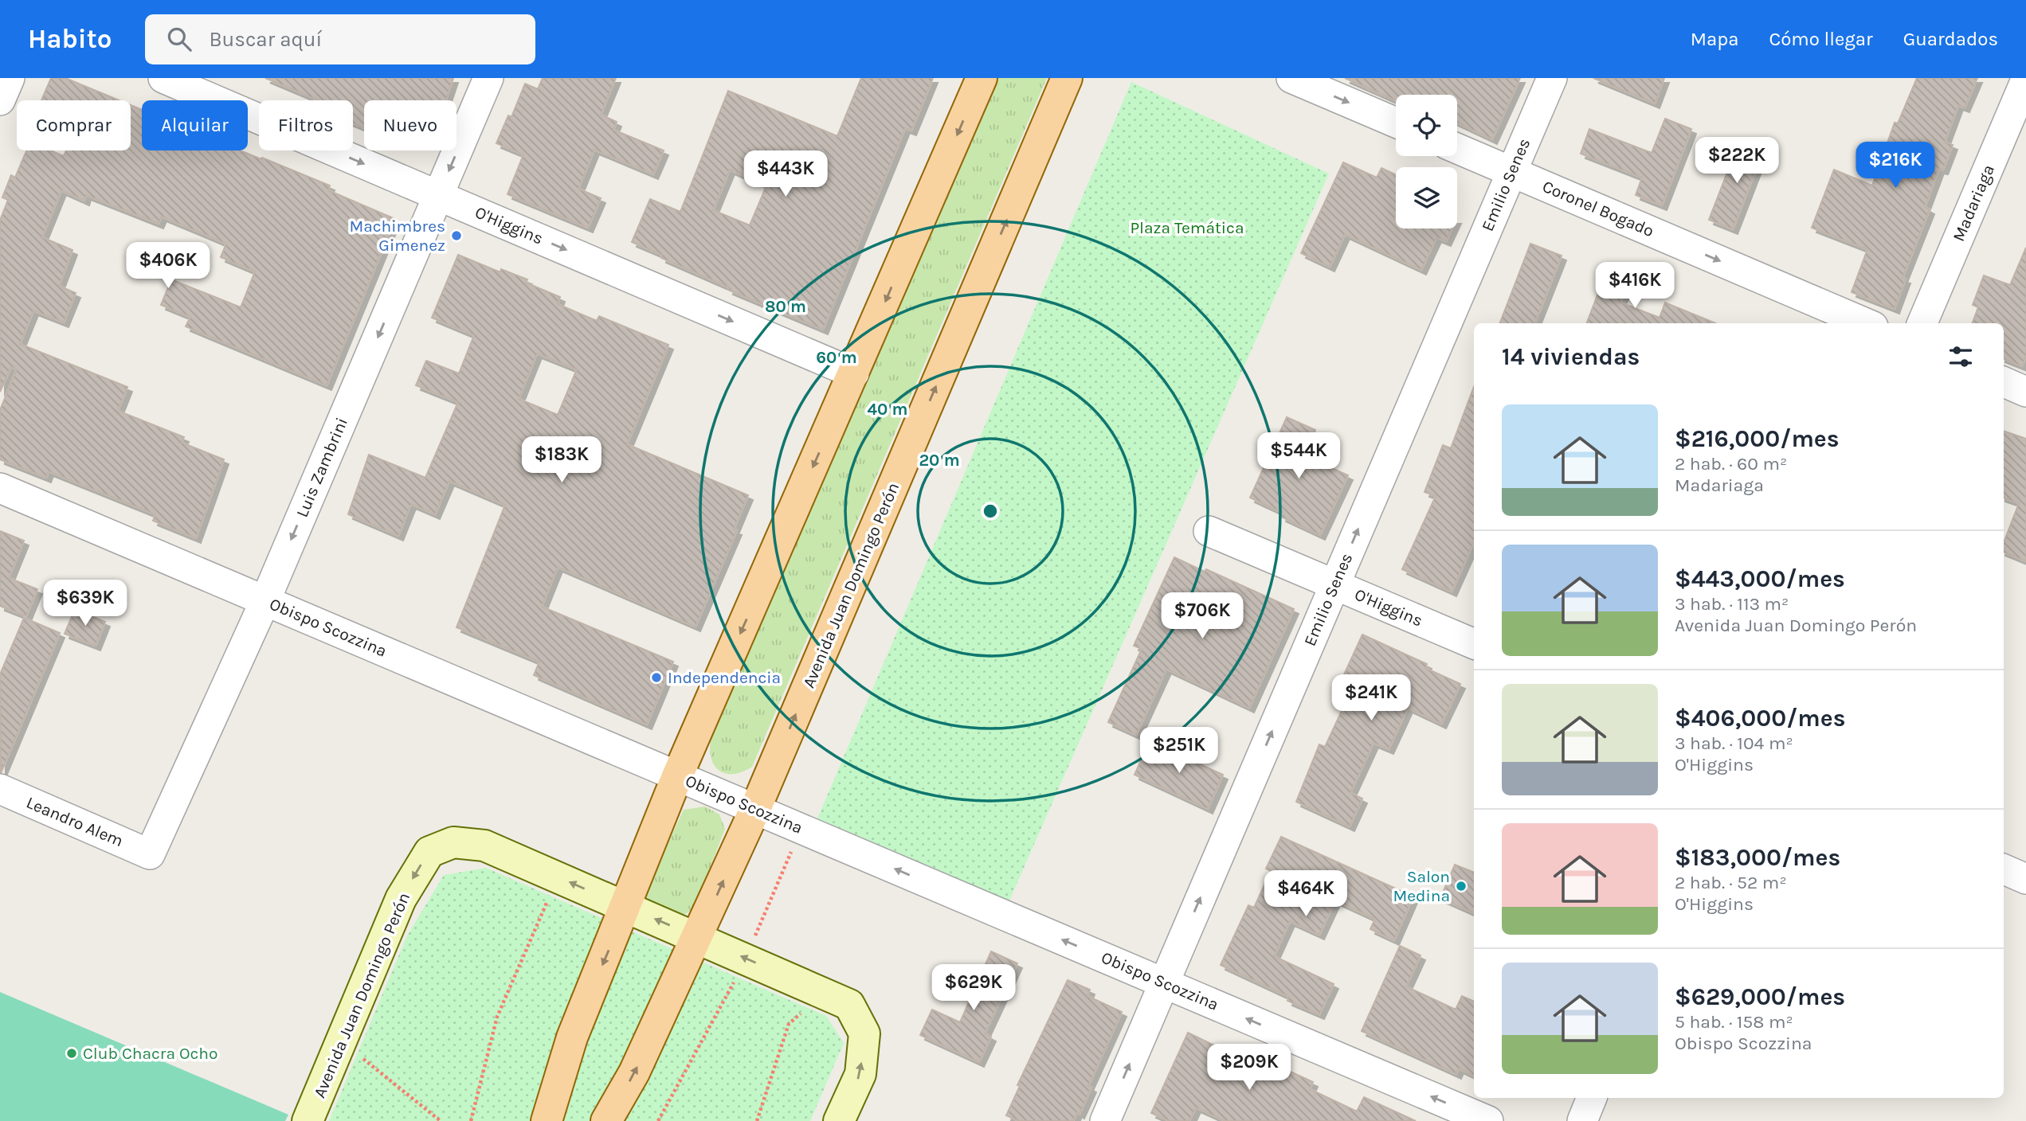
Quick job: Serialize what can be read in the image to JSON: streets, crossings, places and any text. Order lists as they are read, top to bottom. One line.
{"streets":{"main road":["Avenida Juan Domingo Perón"],"street":["Emilio Senes","Madariaga","Coronel Bogado","O'Higgins","Luis Zambrini","Obispo Scozzina","Leandro Alem"]},"crossings":[["Emilio Senes","Coronel Bogado"],["Emilio Senes","O'Higgins"],["Emilio Senes","Obispo Scozzina"],["O'Higgins","Luis Zambrini"],["Luis Zambrini","Obispo Scozzina"],["Luis Zambrini","Leandro Alem"],["Avenida Juan Domingo Perón","Obispo Scozzina"]],"one_way":["Emilio Senes","Coronel Bogado","O'Higgins","Luis Zambrini","Obispo Scozzina"],"parks":["Plaza Temática"],"places":["Machimbres Gimenez","Independencia","Salon Medina","Club Chacra Ocho"],"page":{"header":"Habito","search":"Buscar aquí","nav":["Mapa","Cómo llegar","Guardados"],"chip":["Comprar","Alquilar","Filtros","Nuevo"],"price":["$222K","$216K","$443K","$406K","$416K","$544K","$183K","$639K","$706K","$241K","$251K","$464K","$629K","$209K"],"heading":"14 viviendas","list":[{"name":"$216,000/mes","note":"2 hab. · 60 m² · Madariaga"},{"name":"$443,000/mes","note":"3 hab. · 113 m² · Avenida Juan Domingo Perón"},{"name":"$406,000/mes","note":"3 hab. · 104 m² · O'Higgins"},{"name":"$183,000/mes","note":"2 hab. · 52 m² · O'Higgins"},{"name":"$629,000/mes","note":"5 hab. · 158 m² · Obispo Scozzina"}]},"rings":["80 m","60 m","40 m","20 m"]}
